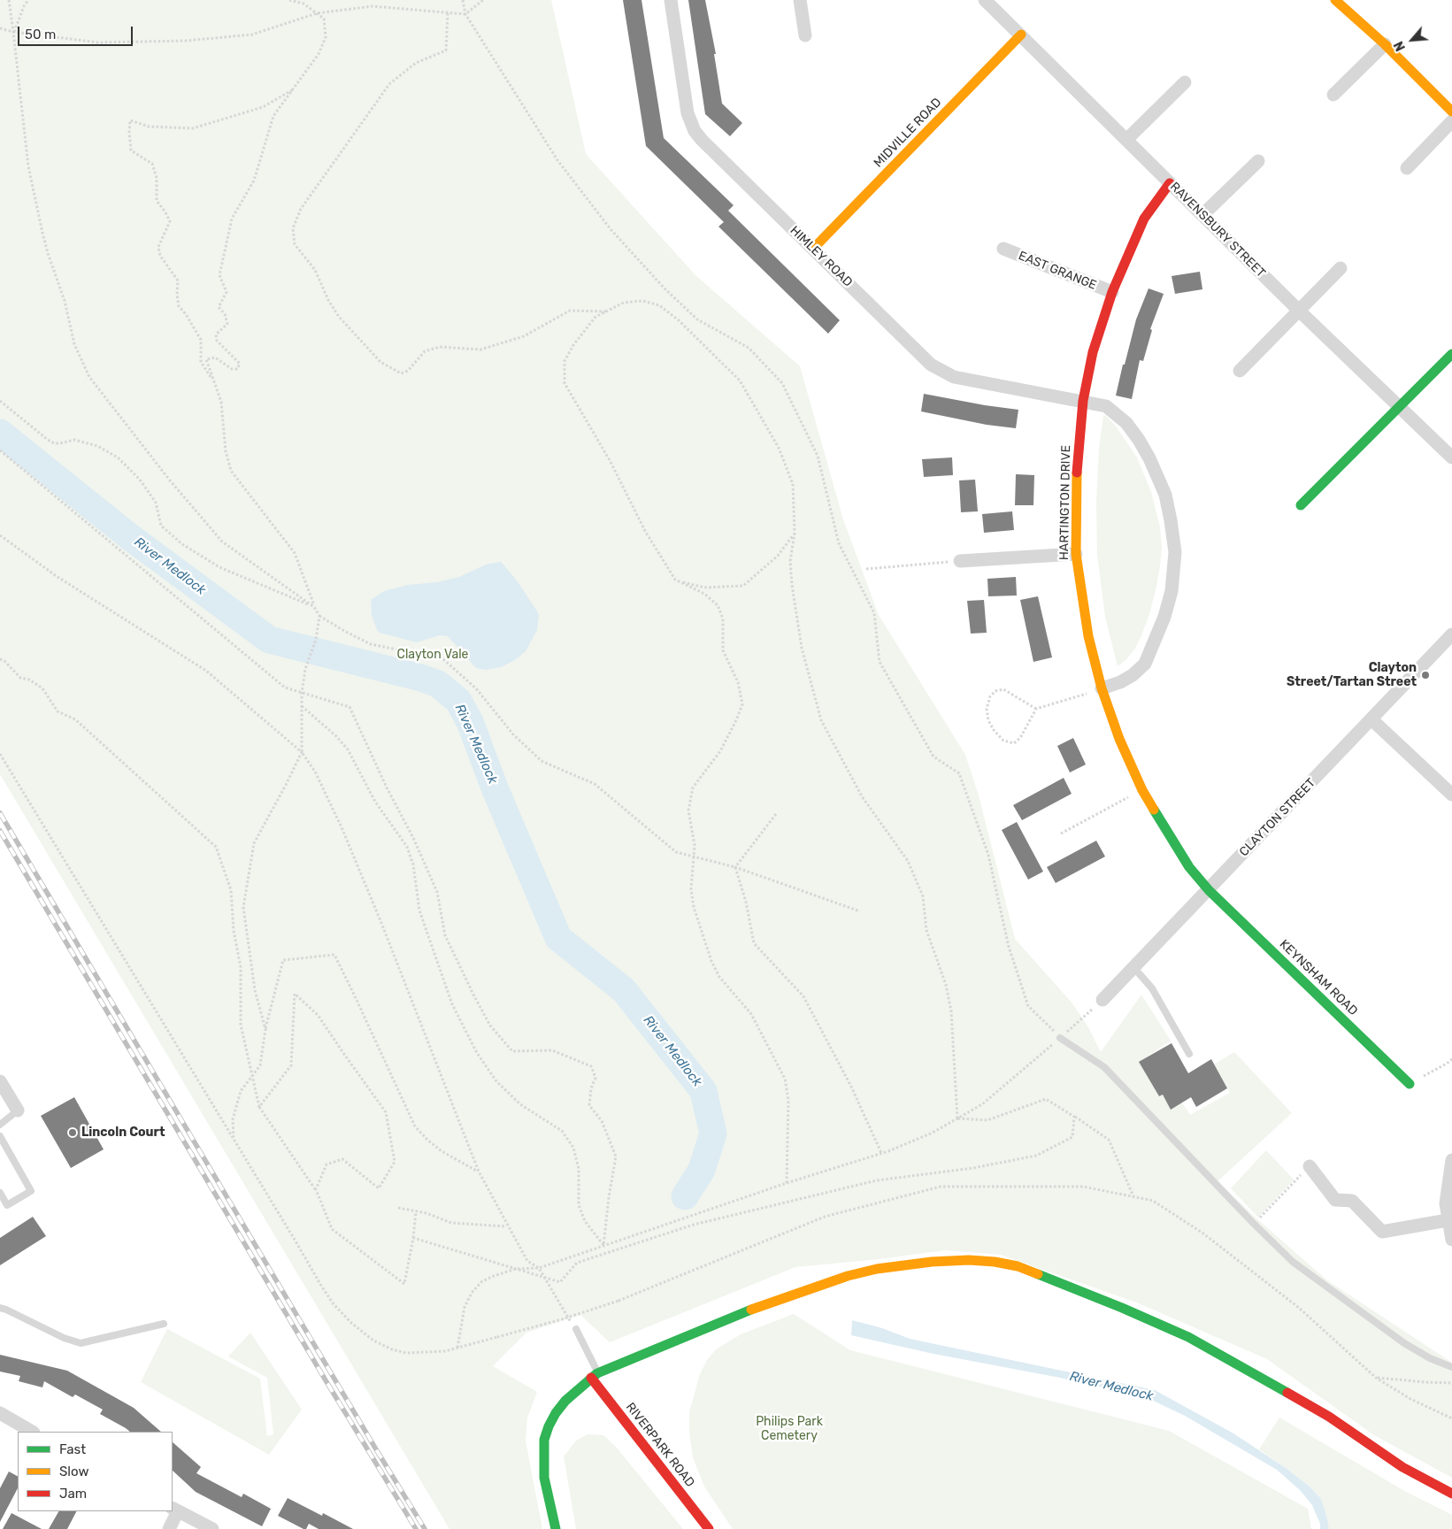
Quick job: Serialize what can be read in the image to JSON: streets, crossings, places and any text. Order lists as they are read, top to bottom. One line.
{"streets":{"street":["MIDVILLE ROAD","RAVENSBURY STREET","HIMLEY ROAD","EAST GRANGE","HARTINGTON DRIVE","CLAYTON STREET","KEYNSHAM ROAD","RIVERPARK ROAD"]},"crossings":[["MIDVILLE ROAD","RAVENSBURY STREET"],["MIDVILLE ROAD","HIMLEY ROAD"],["RAVENSBURY STREET","HARTINGTON DRIVE"],["HIMLEY ROAD","HARTINGTON DRIVE"],["EAST GRANGE","HARTINGTON DRIVE"],["HARTINGTON DRIVE","CLAYTON STREET"],["HARTINGTON DRIVE","KEYNSHAM ROAD"],["CLAYTON STREET","KEYNSHAM ROAD"]],"water":["River Medlock"],"parks":["Clayton Vale","Philips Park Cemetery"],"places":["Clayton Street/Tartan Street","Lincoln Court"],"legend":["Fast","Slow","Jam"],"scale_bar":"50 m","north":"bottom left"}
